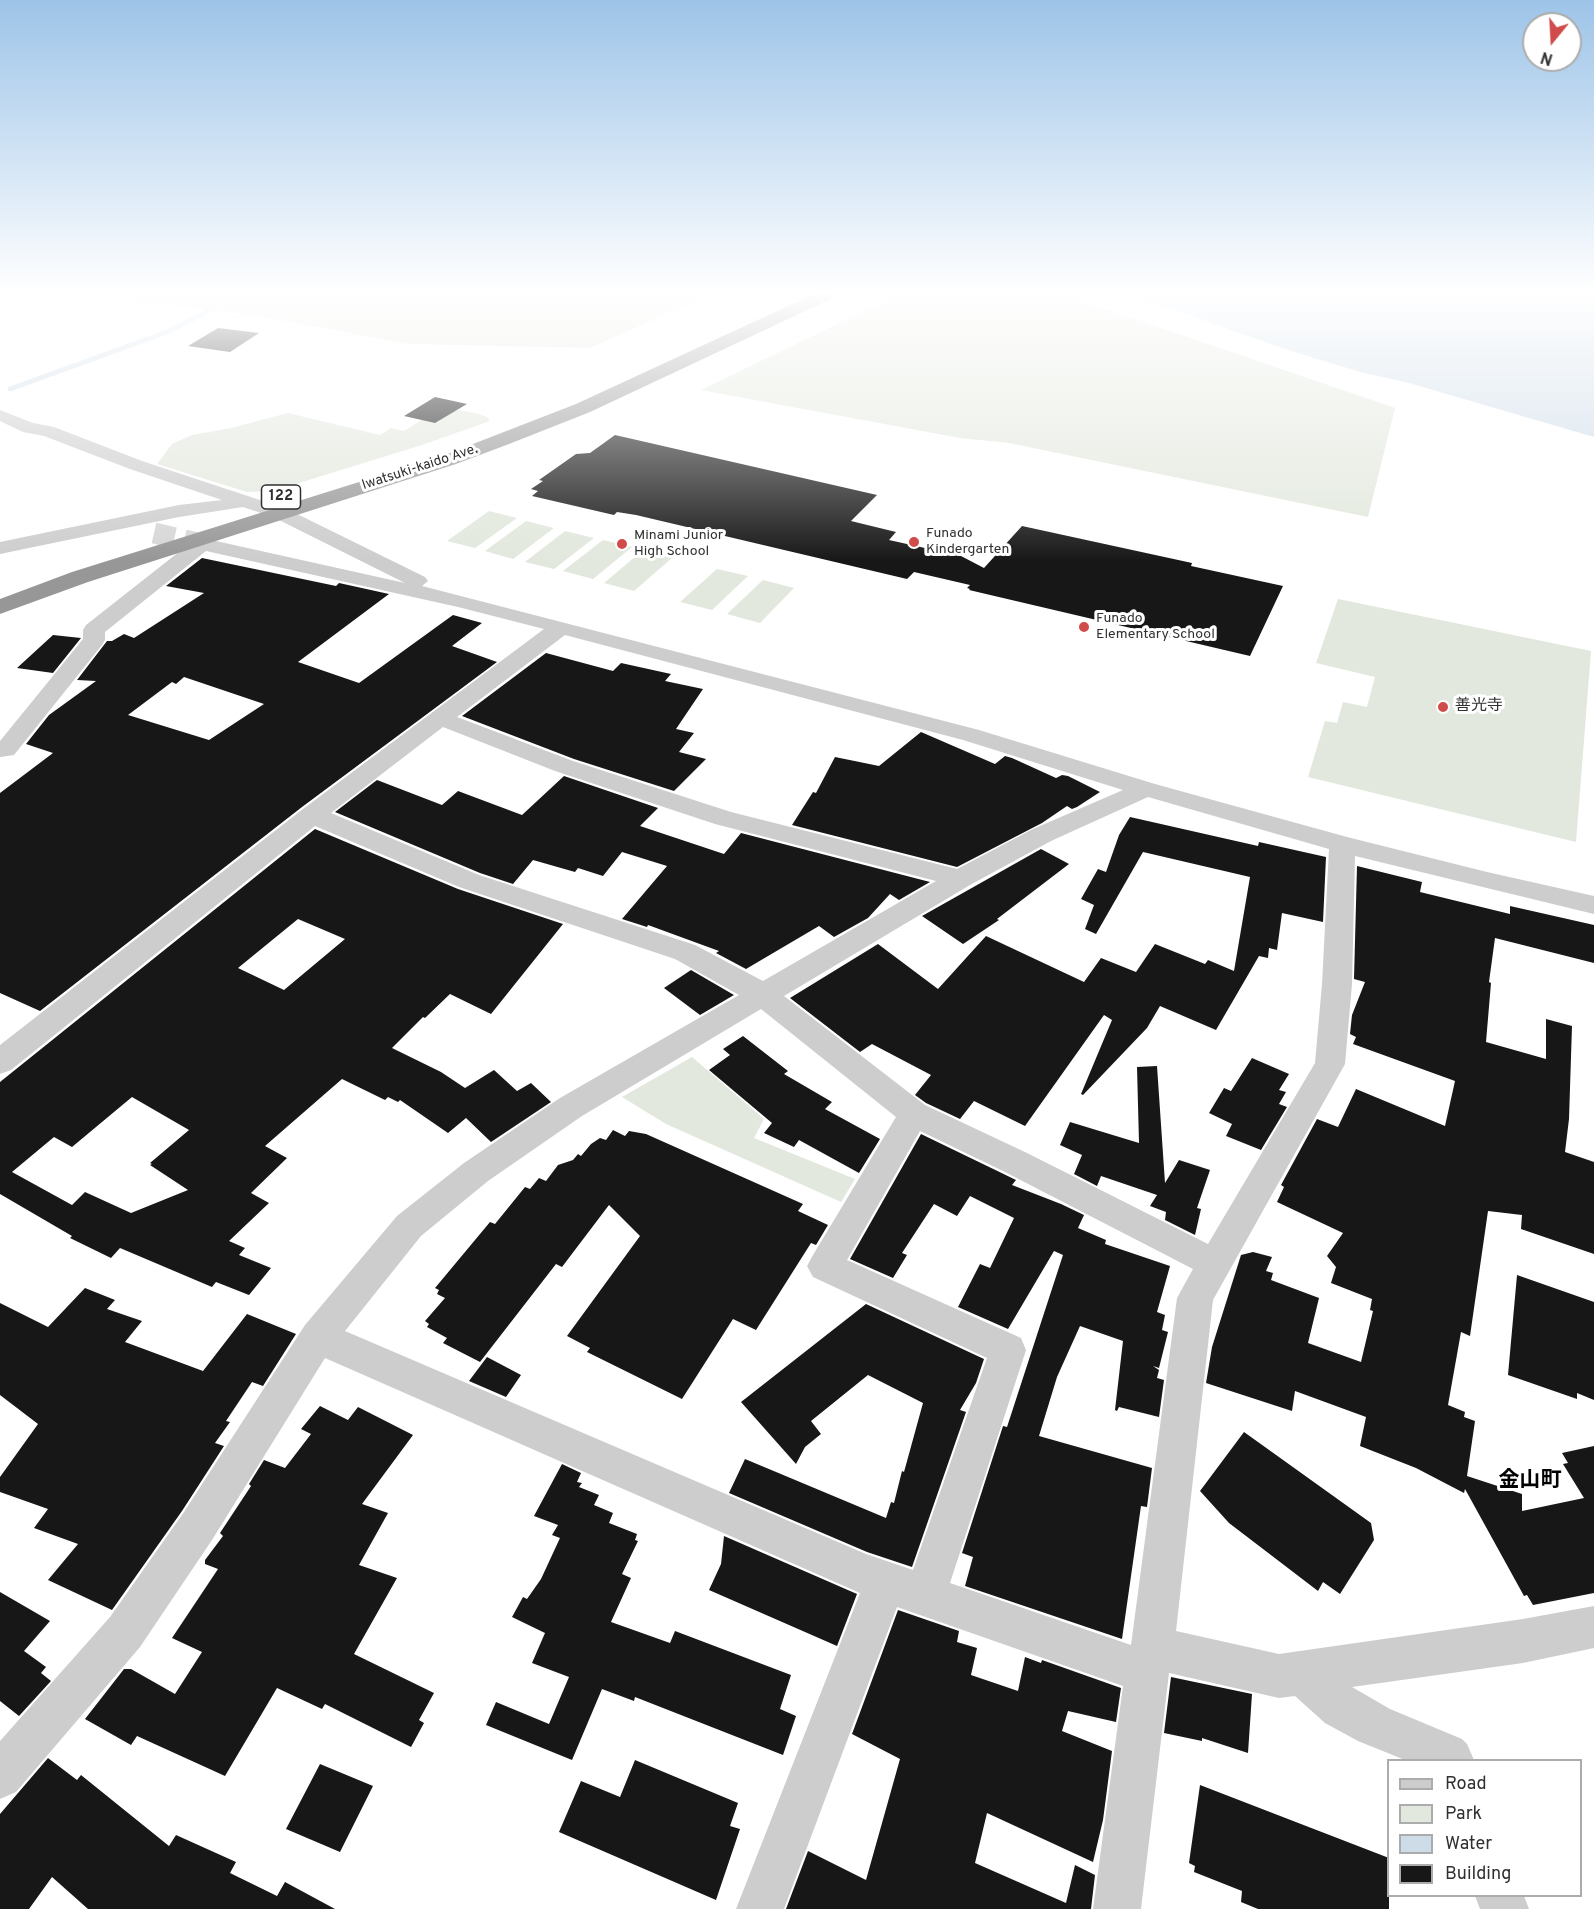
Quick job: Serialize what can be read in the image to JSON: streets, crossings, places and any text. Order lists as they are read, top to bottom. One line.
{"streets":{"highway":["Iwatsuki-kaido Ave.","122"]},"districts":["金山町"],"places":["Funado Kindergarten","Minami Junior High School","Funado Elementary School","善光寺"],"legend":["Road","Park","Water","Building"],"north":"bottom"}
